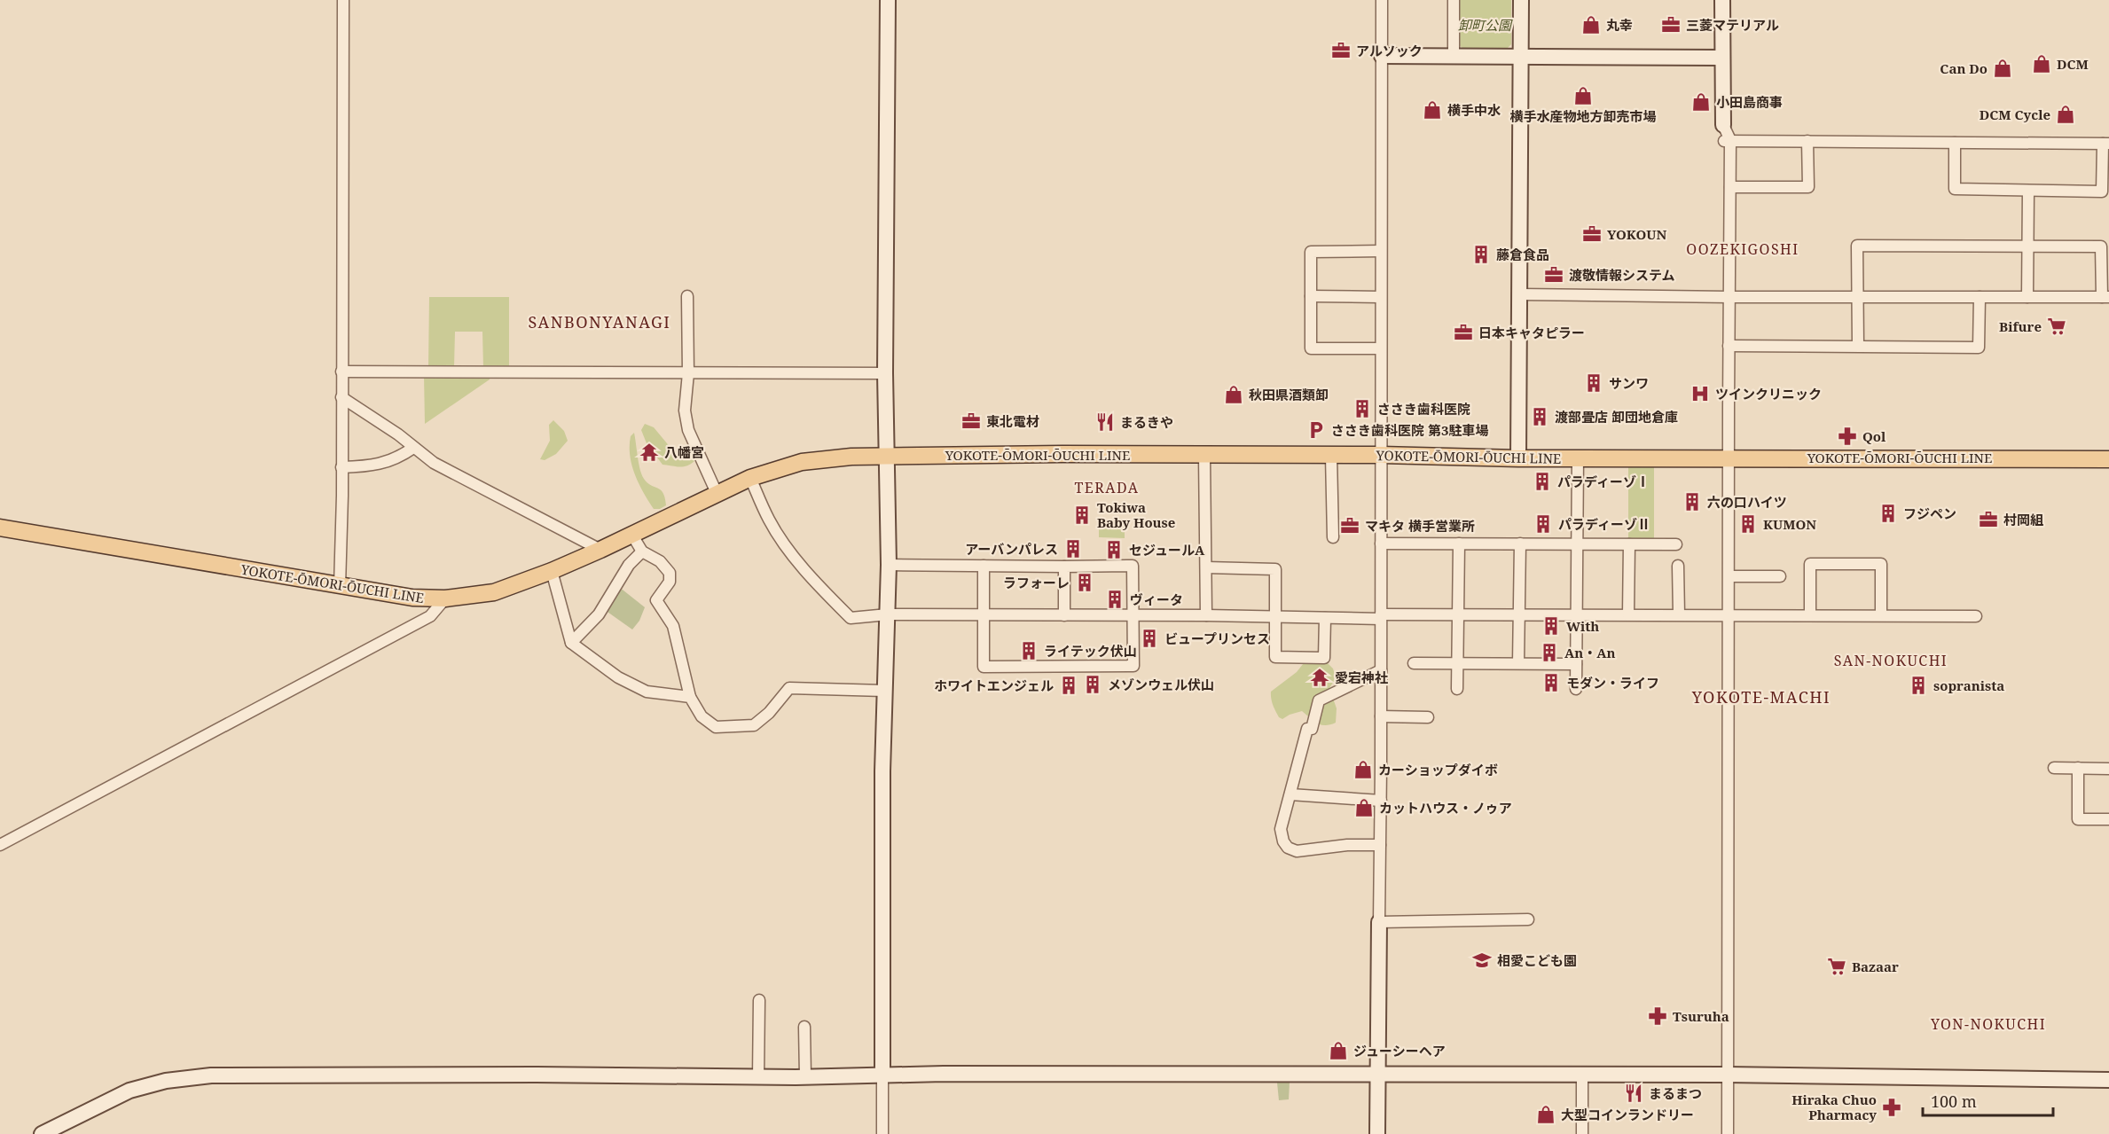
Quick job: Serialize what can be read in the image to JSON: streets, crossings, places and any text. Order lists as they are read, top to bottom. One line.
{"streets":{"main road":["YOKOTE-ŌMORI-ŌUCHI LINE"]},"districts":["OOZEKIGOSHI","SANBONYANAGI","TERADA","SAN-NOKUCHI","YOKOTE-MACHI","YON-NOKUCHI"],"parks":["卸町公園"],"places":{"shop":["丸幸","DCM","Can Do","横手水産物地方卸売市場","小田島商事","横手中水","DCM Cycle","秋田県酒類卸","カーショップダイボ","カットハウス・ノゥア","ジューシーヘア","大型コインランドリー"],"office":["三菱マテリアル","アルソック","YOKOUN","渡敬情報システム","日本キャタピラー","東北電材","村岡組","マキタ 横手営業所"],"building":["藤倉食品","サンワ","ささき歯科医院","渡部畳店 卸団地倉庫","パラディーゾⅠ","六の口ハイツ","フジペン","Tokiwa Baby House","パラディーゾⅡ","KUMON","アーバンパレス","セジュールA","ラフォーレ","ヴィータ","With","ビュープリンセス","ライテック伏山","An・An","モダン・ライフ","メゾンウェル伏山","ホワイトエンジェル","sopranista"],"supermarket":["Bifure","Bazaar"],"hospital":["ツインクリニック"],"restaurant":["まるきや","まるまつ"],"parking":["ささき歯科医院 第3駐車場"],"pharmacy":["Qol","Tsuruha","Hiraka Chuo Pharmacy"],"temple":["八幡宮","愛宕神社"],"school or university":["相愛こども園"]},"scale_bar":"100 m"}
